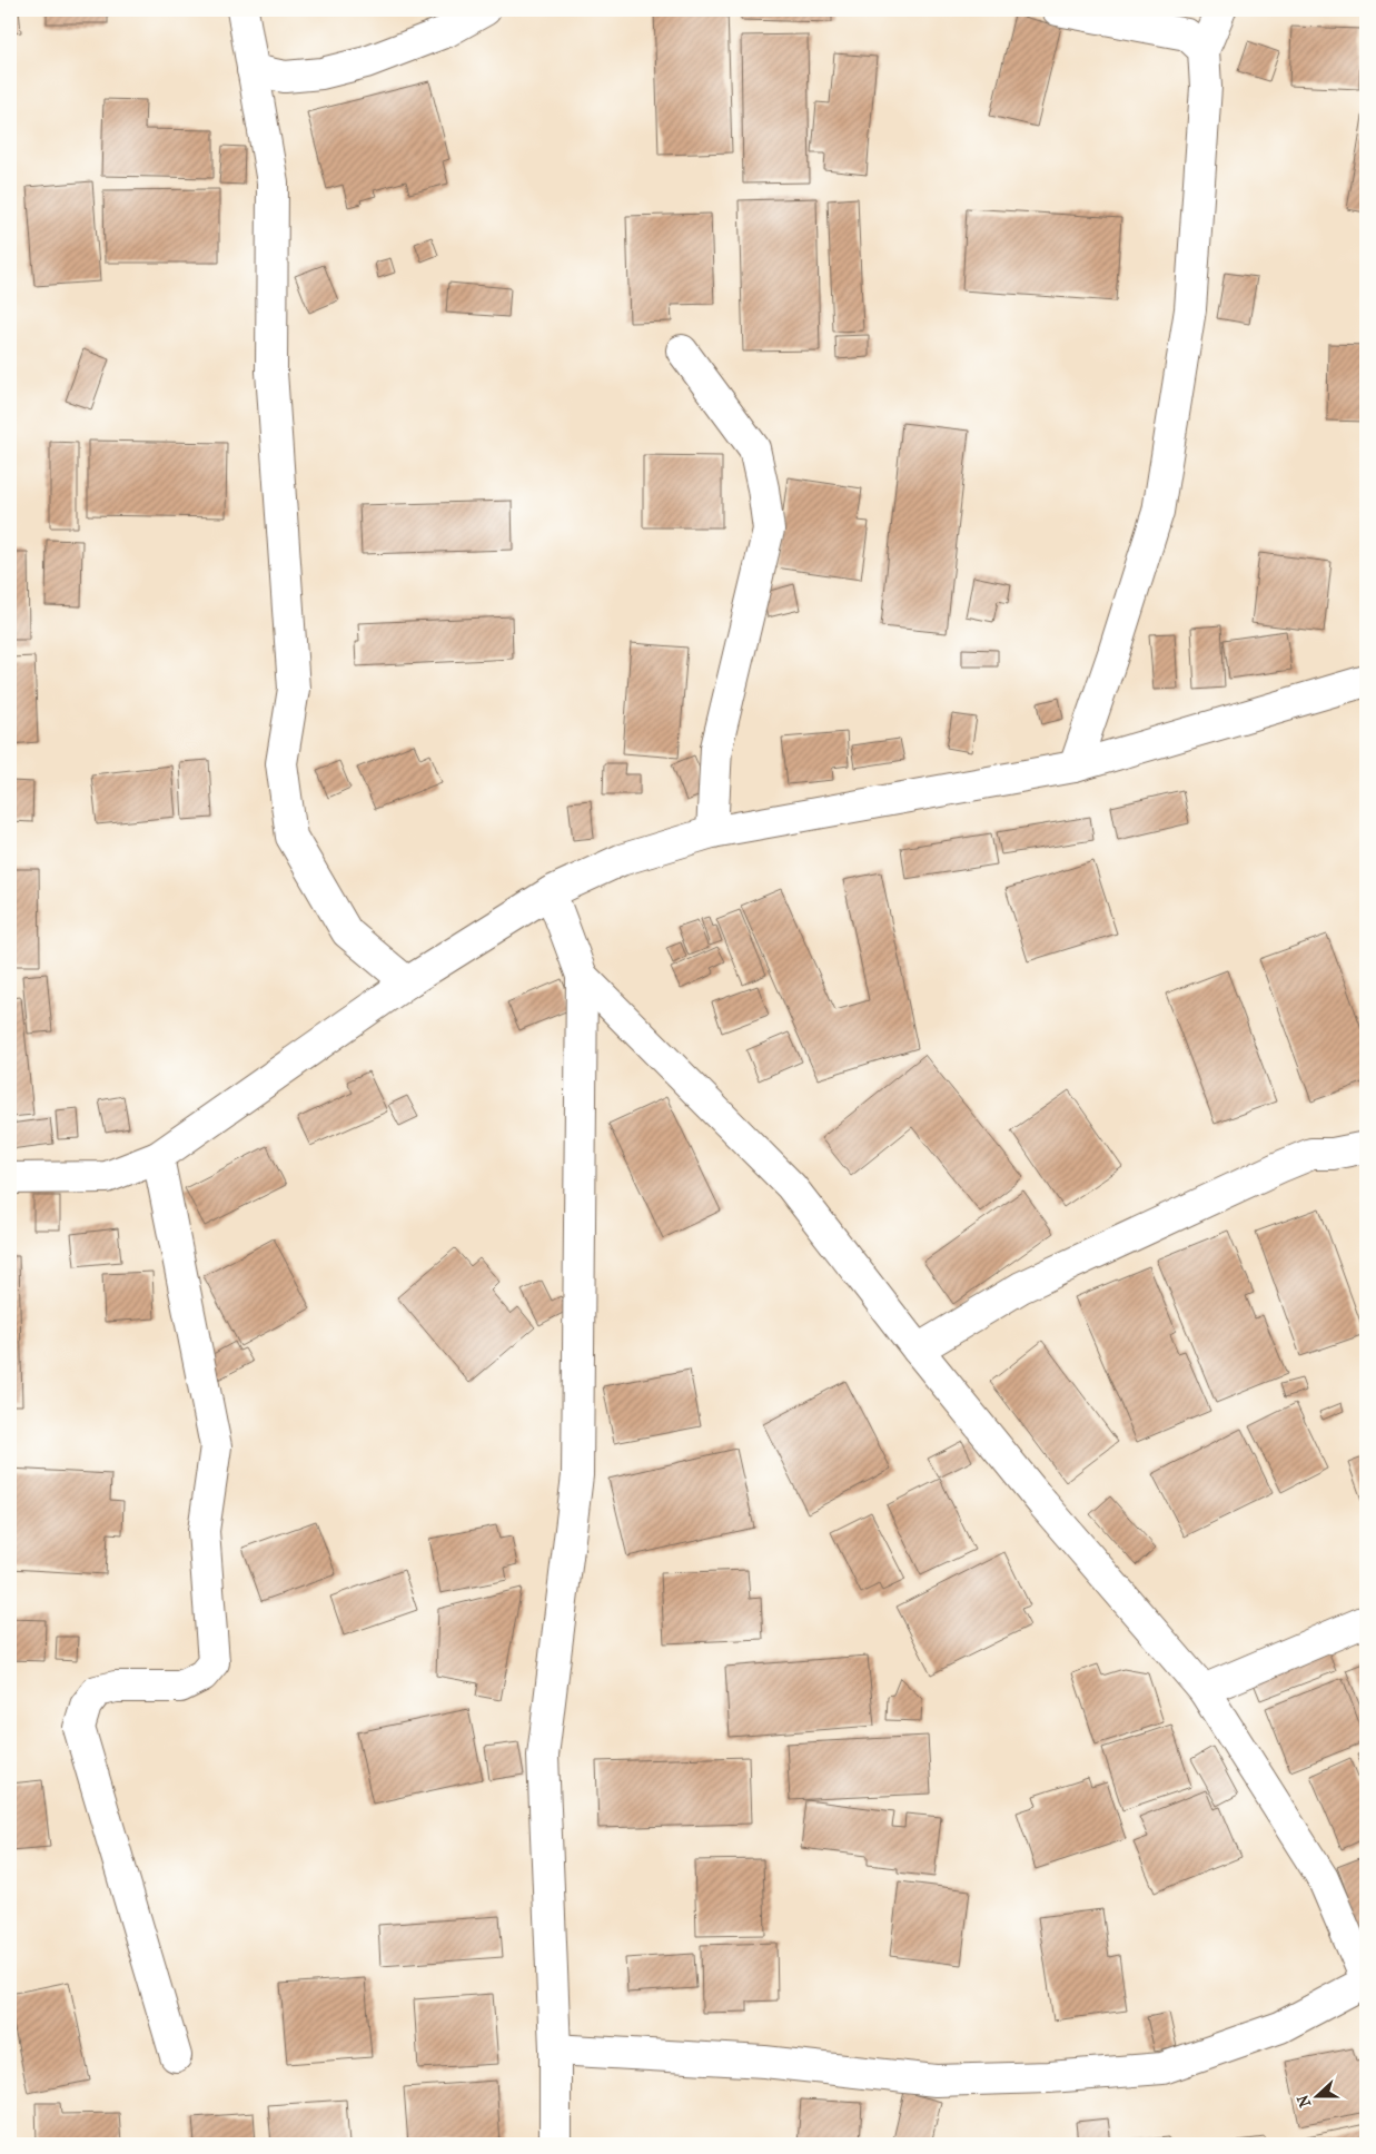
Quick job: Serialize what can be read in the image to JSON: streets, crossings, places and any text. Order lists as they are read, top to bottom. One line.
{"north":"left"}
